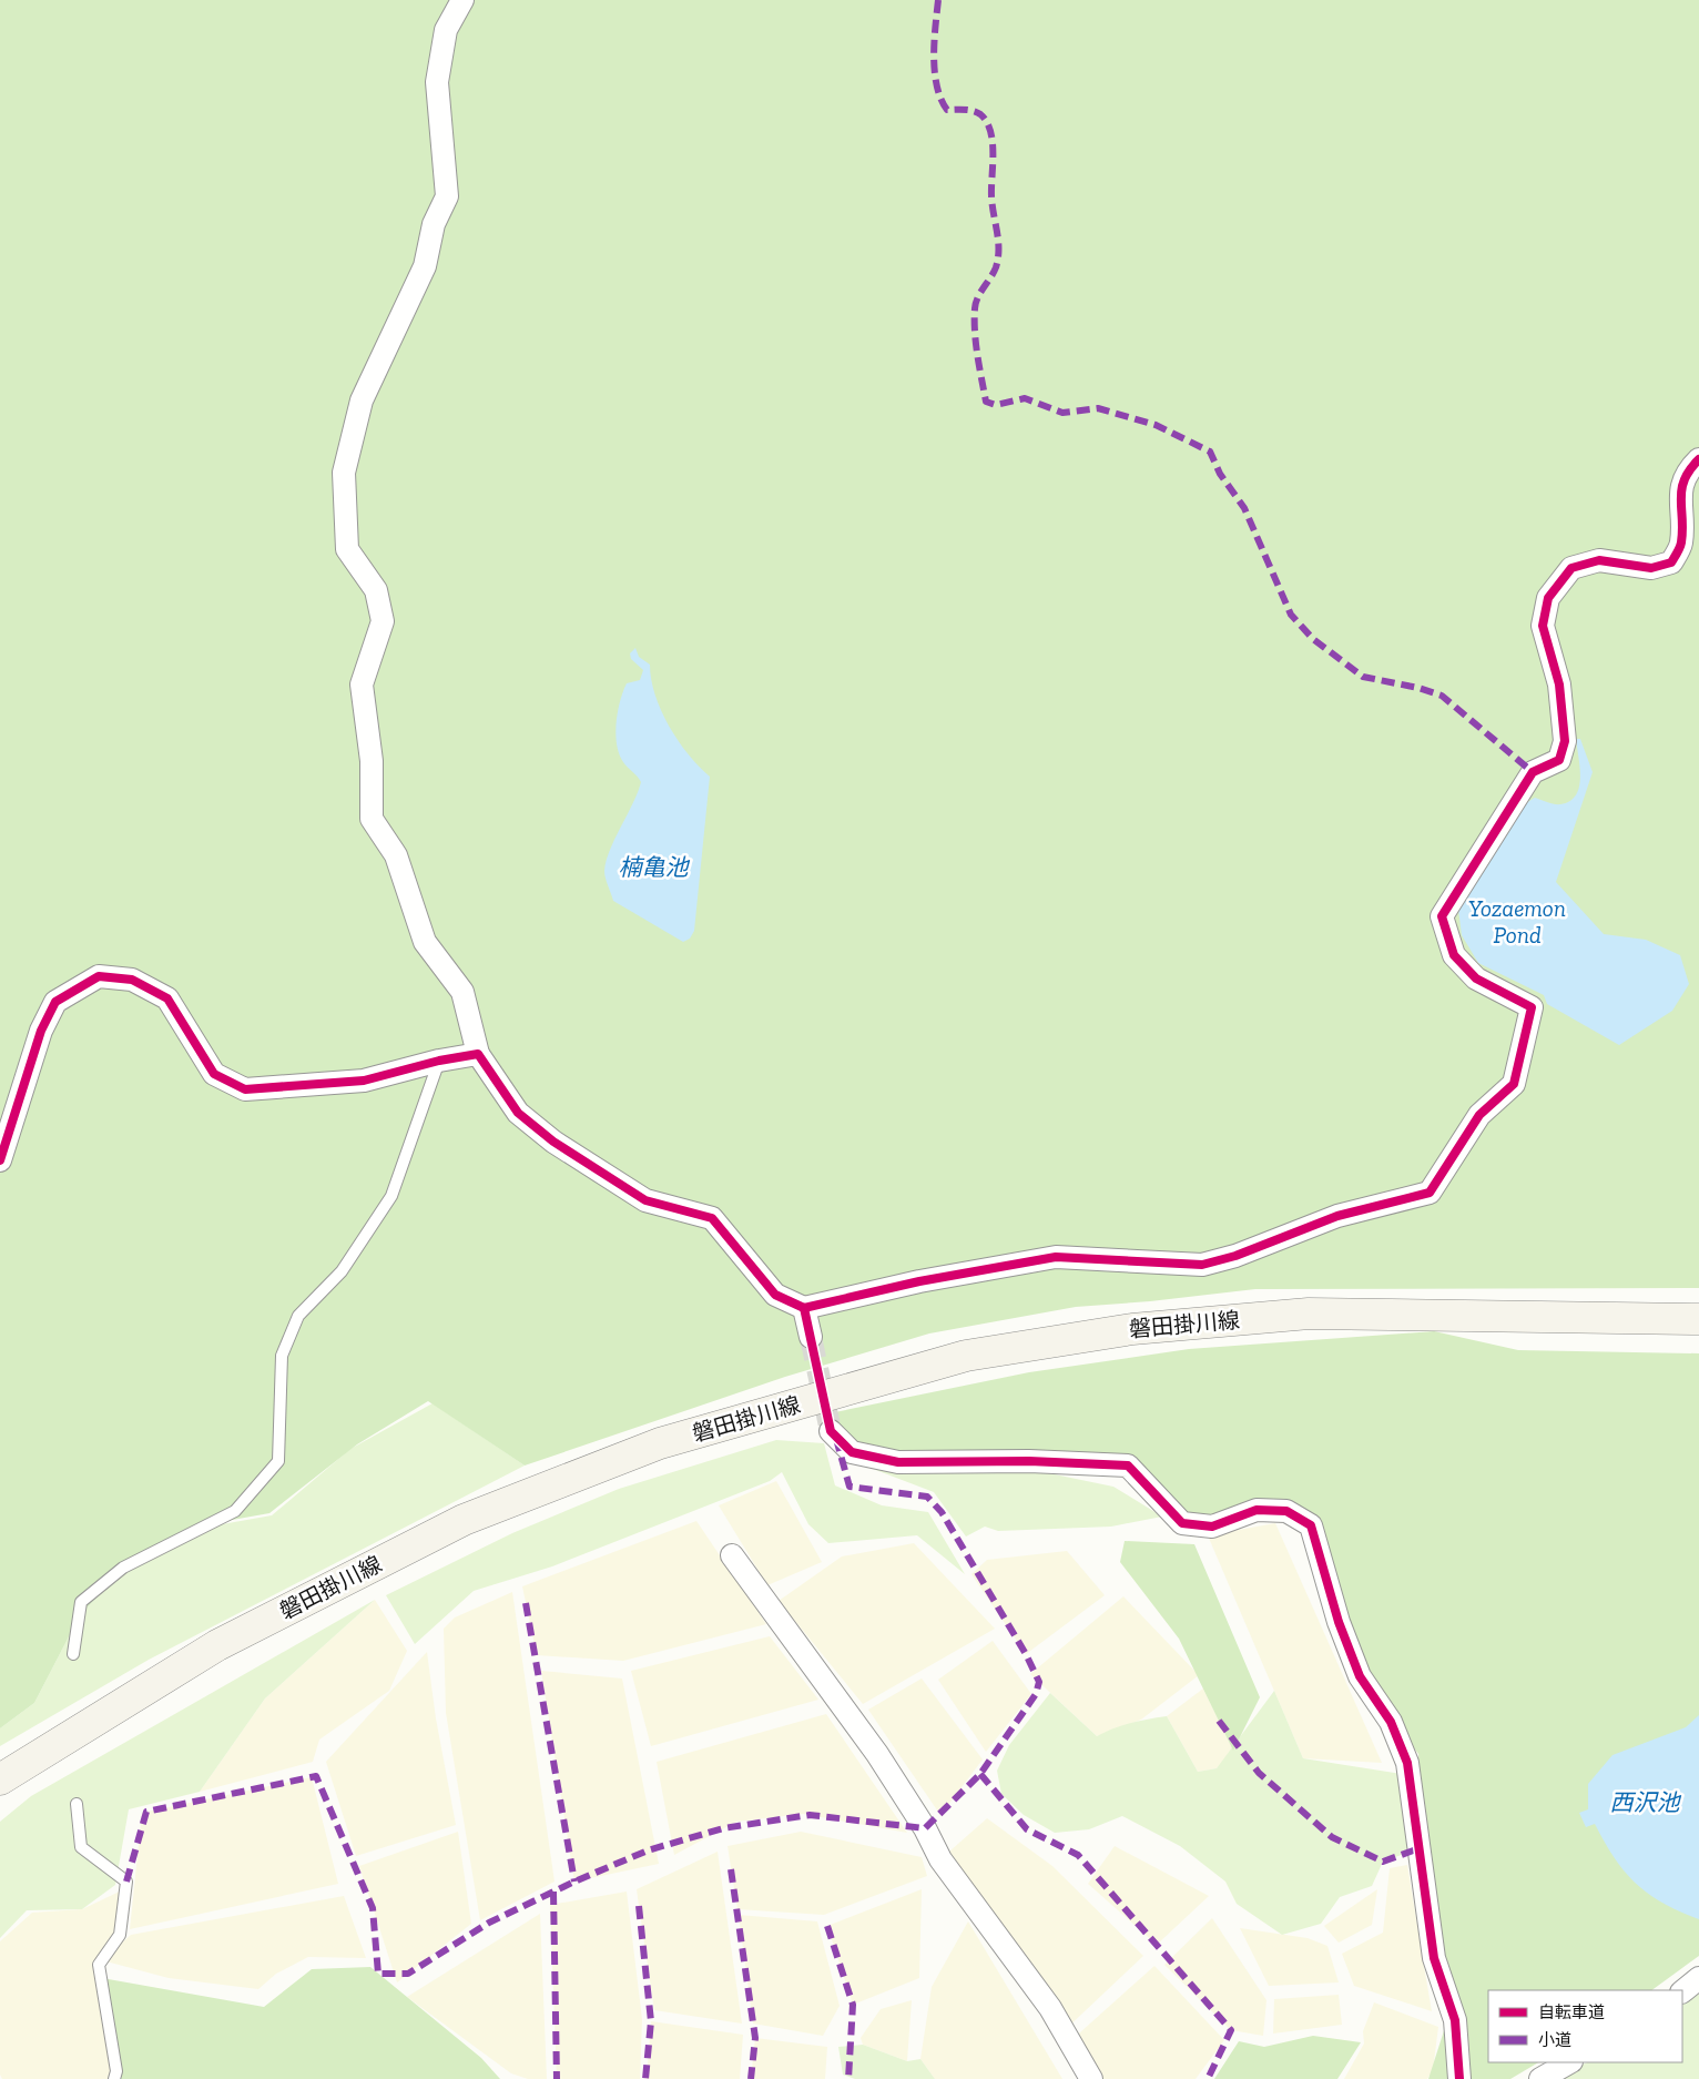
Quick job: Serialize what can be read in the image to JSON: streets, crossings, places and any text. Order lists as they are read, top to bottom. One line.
{"streets":{"main road":["磐田掛川線"]},"water":["楠亀池","Yozaemon Pond","西沢池"],"legend":["自転車道","小道"]}
